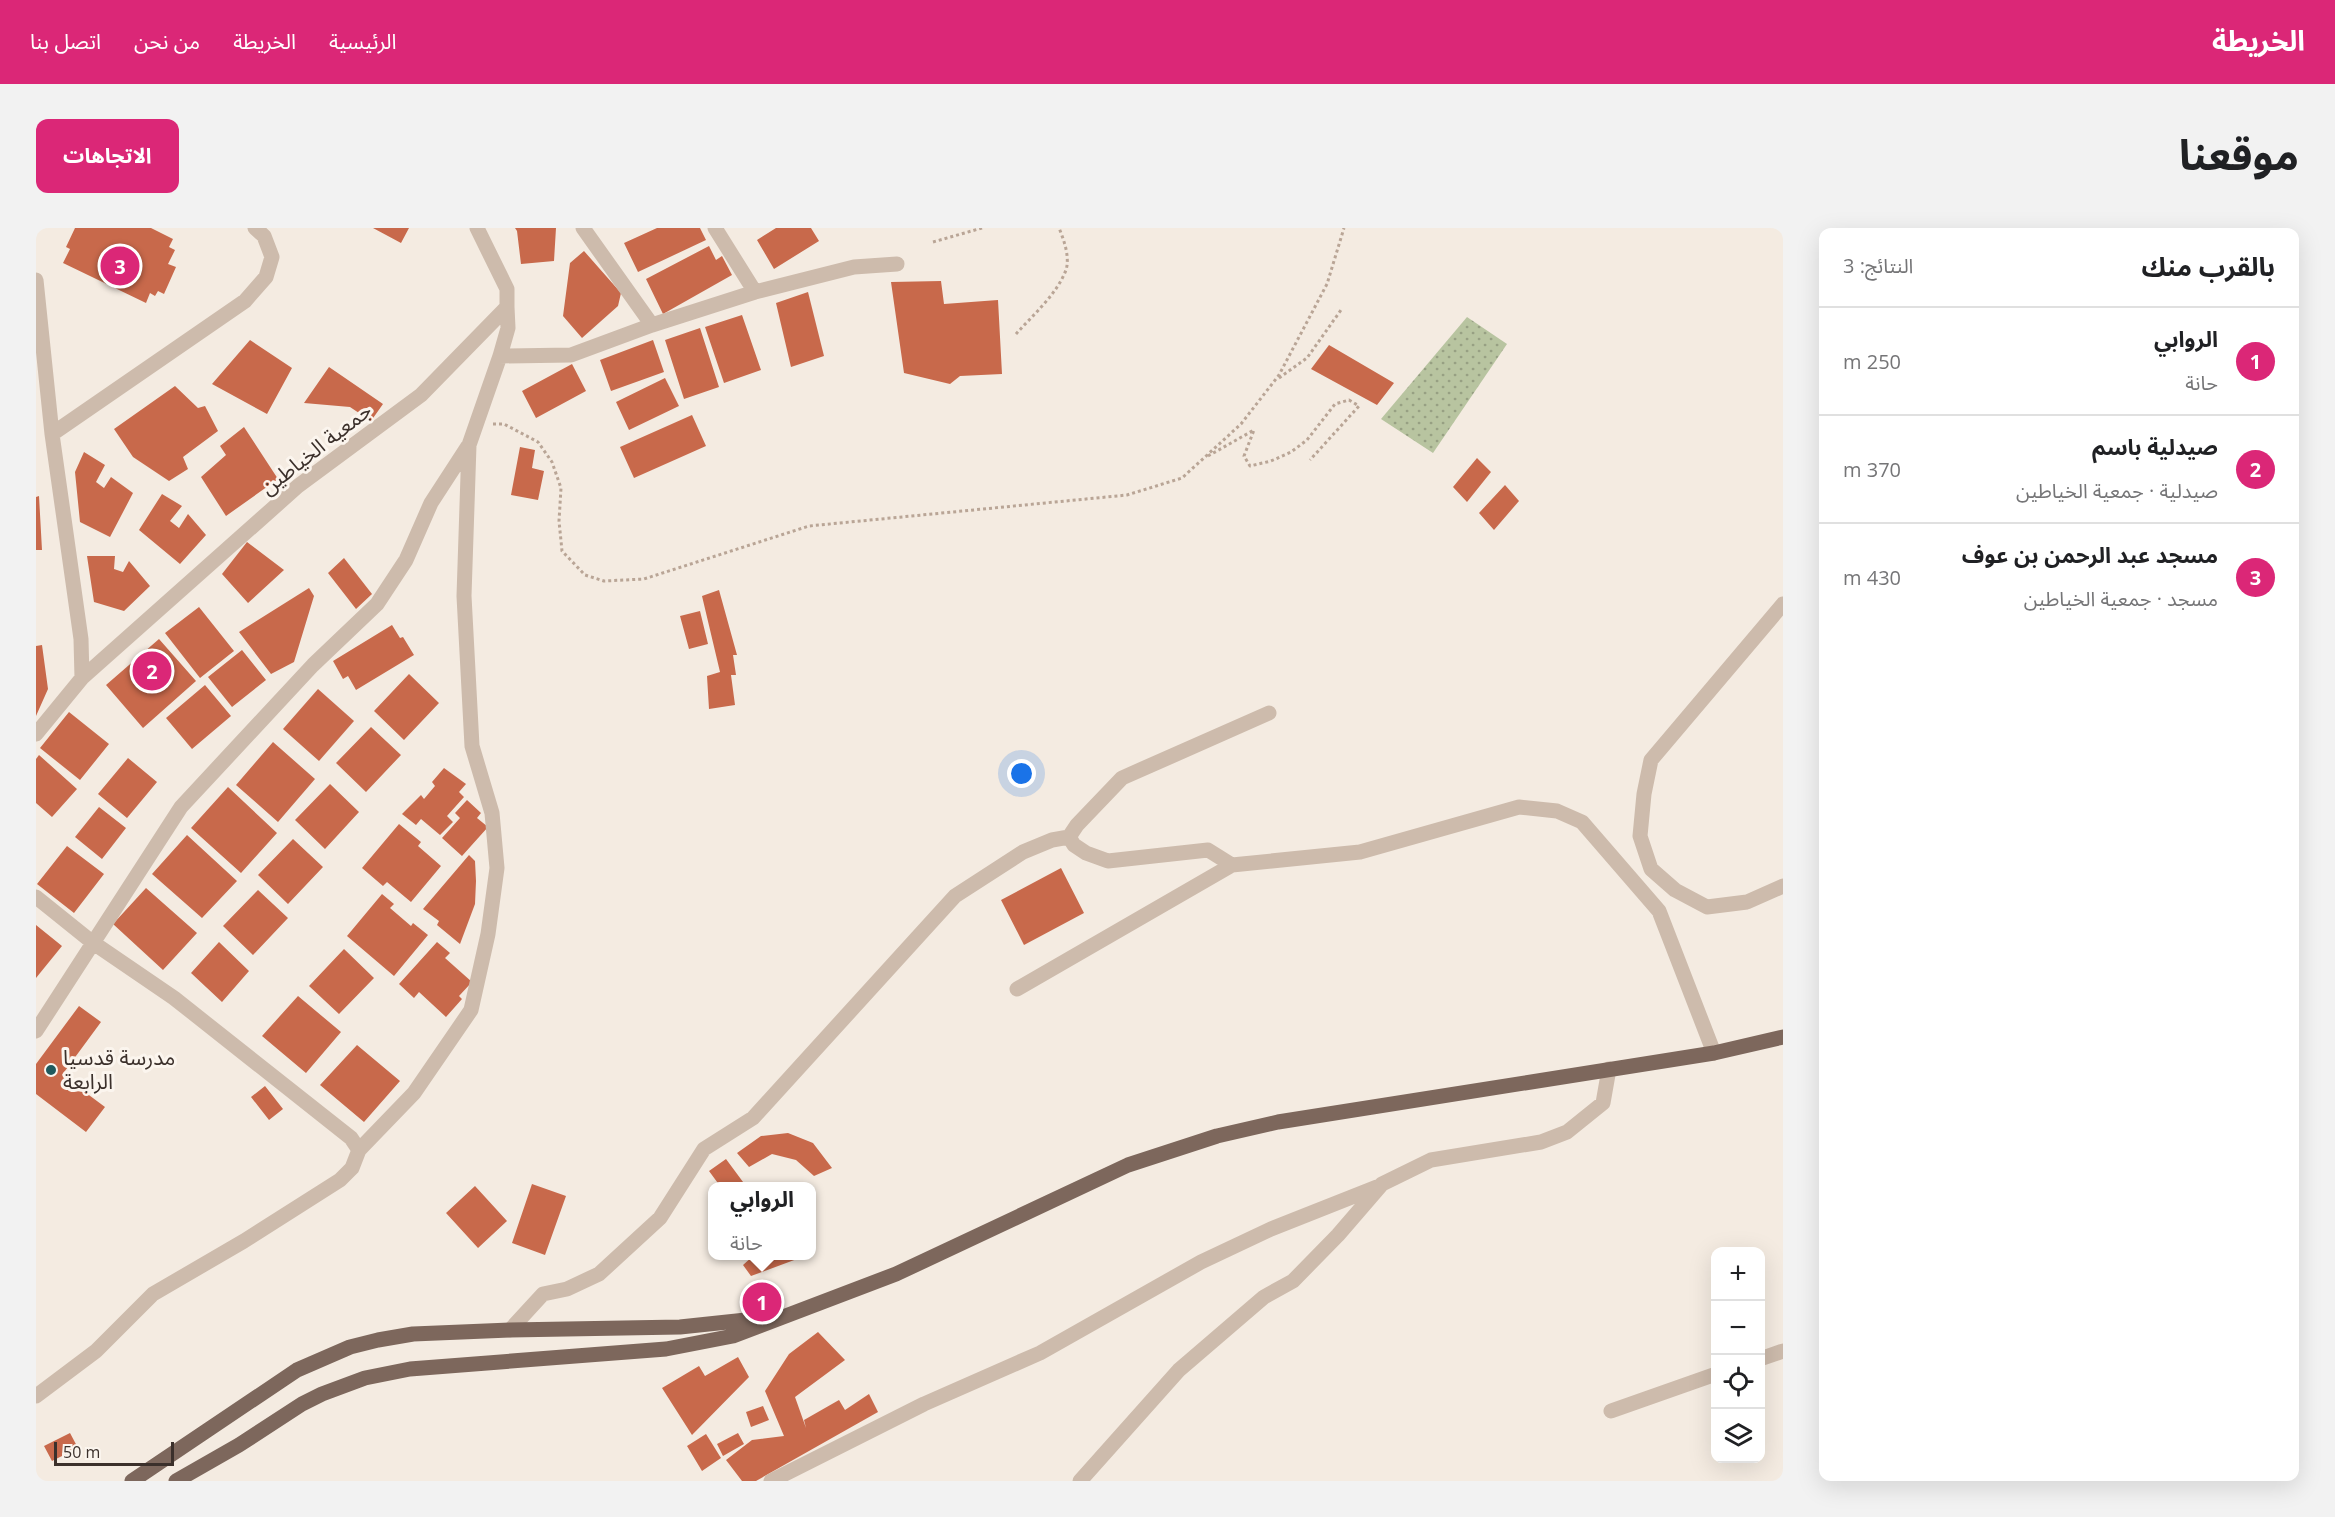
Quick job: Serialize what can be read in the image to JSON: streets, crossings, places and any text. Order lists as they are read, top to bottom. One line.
{"streets":{"street":["جمعية الخياطين"]},"places":["مدرسة قدسيا الرابعة"],"scale_bar":"50 m","page":{"header":"الخريطة","nav":["الرئيسية","الخريطة","من نحن","اتصل بنا"],"title":"موقعنا","buttons":"الاتجاهات","heading":["بالقرب منك","النتائج: 3"],"pins":["3","2","1"],"list":[{"mark":"1","name":"الروابي","note":"حانة","value":"250 m"},{"mark":"2","name":"صيدلية باسم","note":"صيدلية · جمعية الخياطين","value":"370 m"},{"mark":"3","name":"مسجد عبد الرحمن بن عوف","note":"مسجد · جمعية الخياطين","value":"430 m"}],"popup":["الروابي","حانة"],"map_buttons":["+","−"],"scale":"50 m"}}
